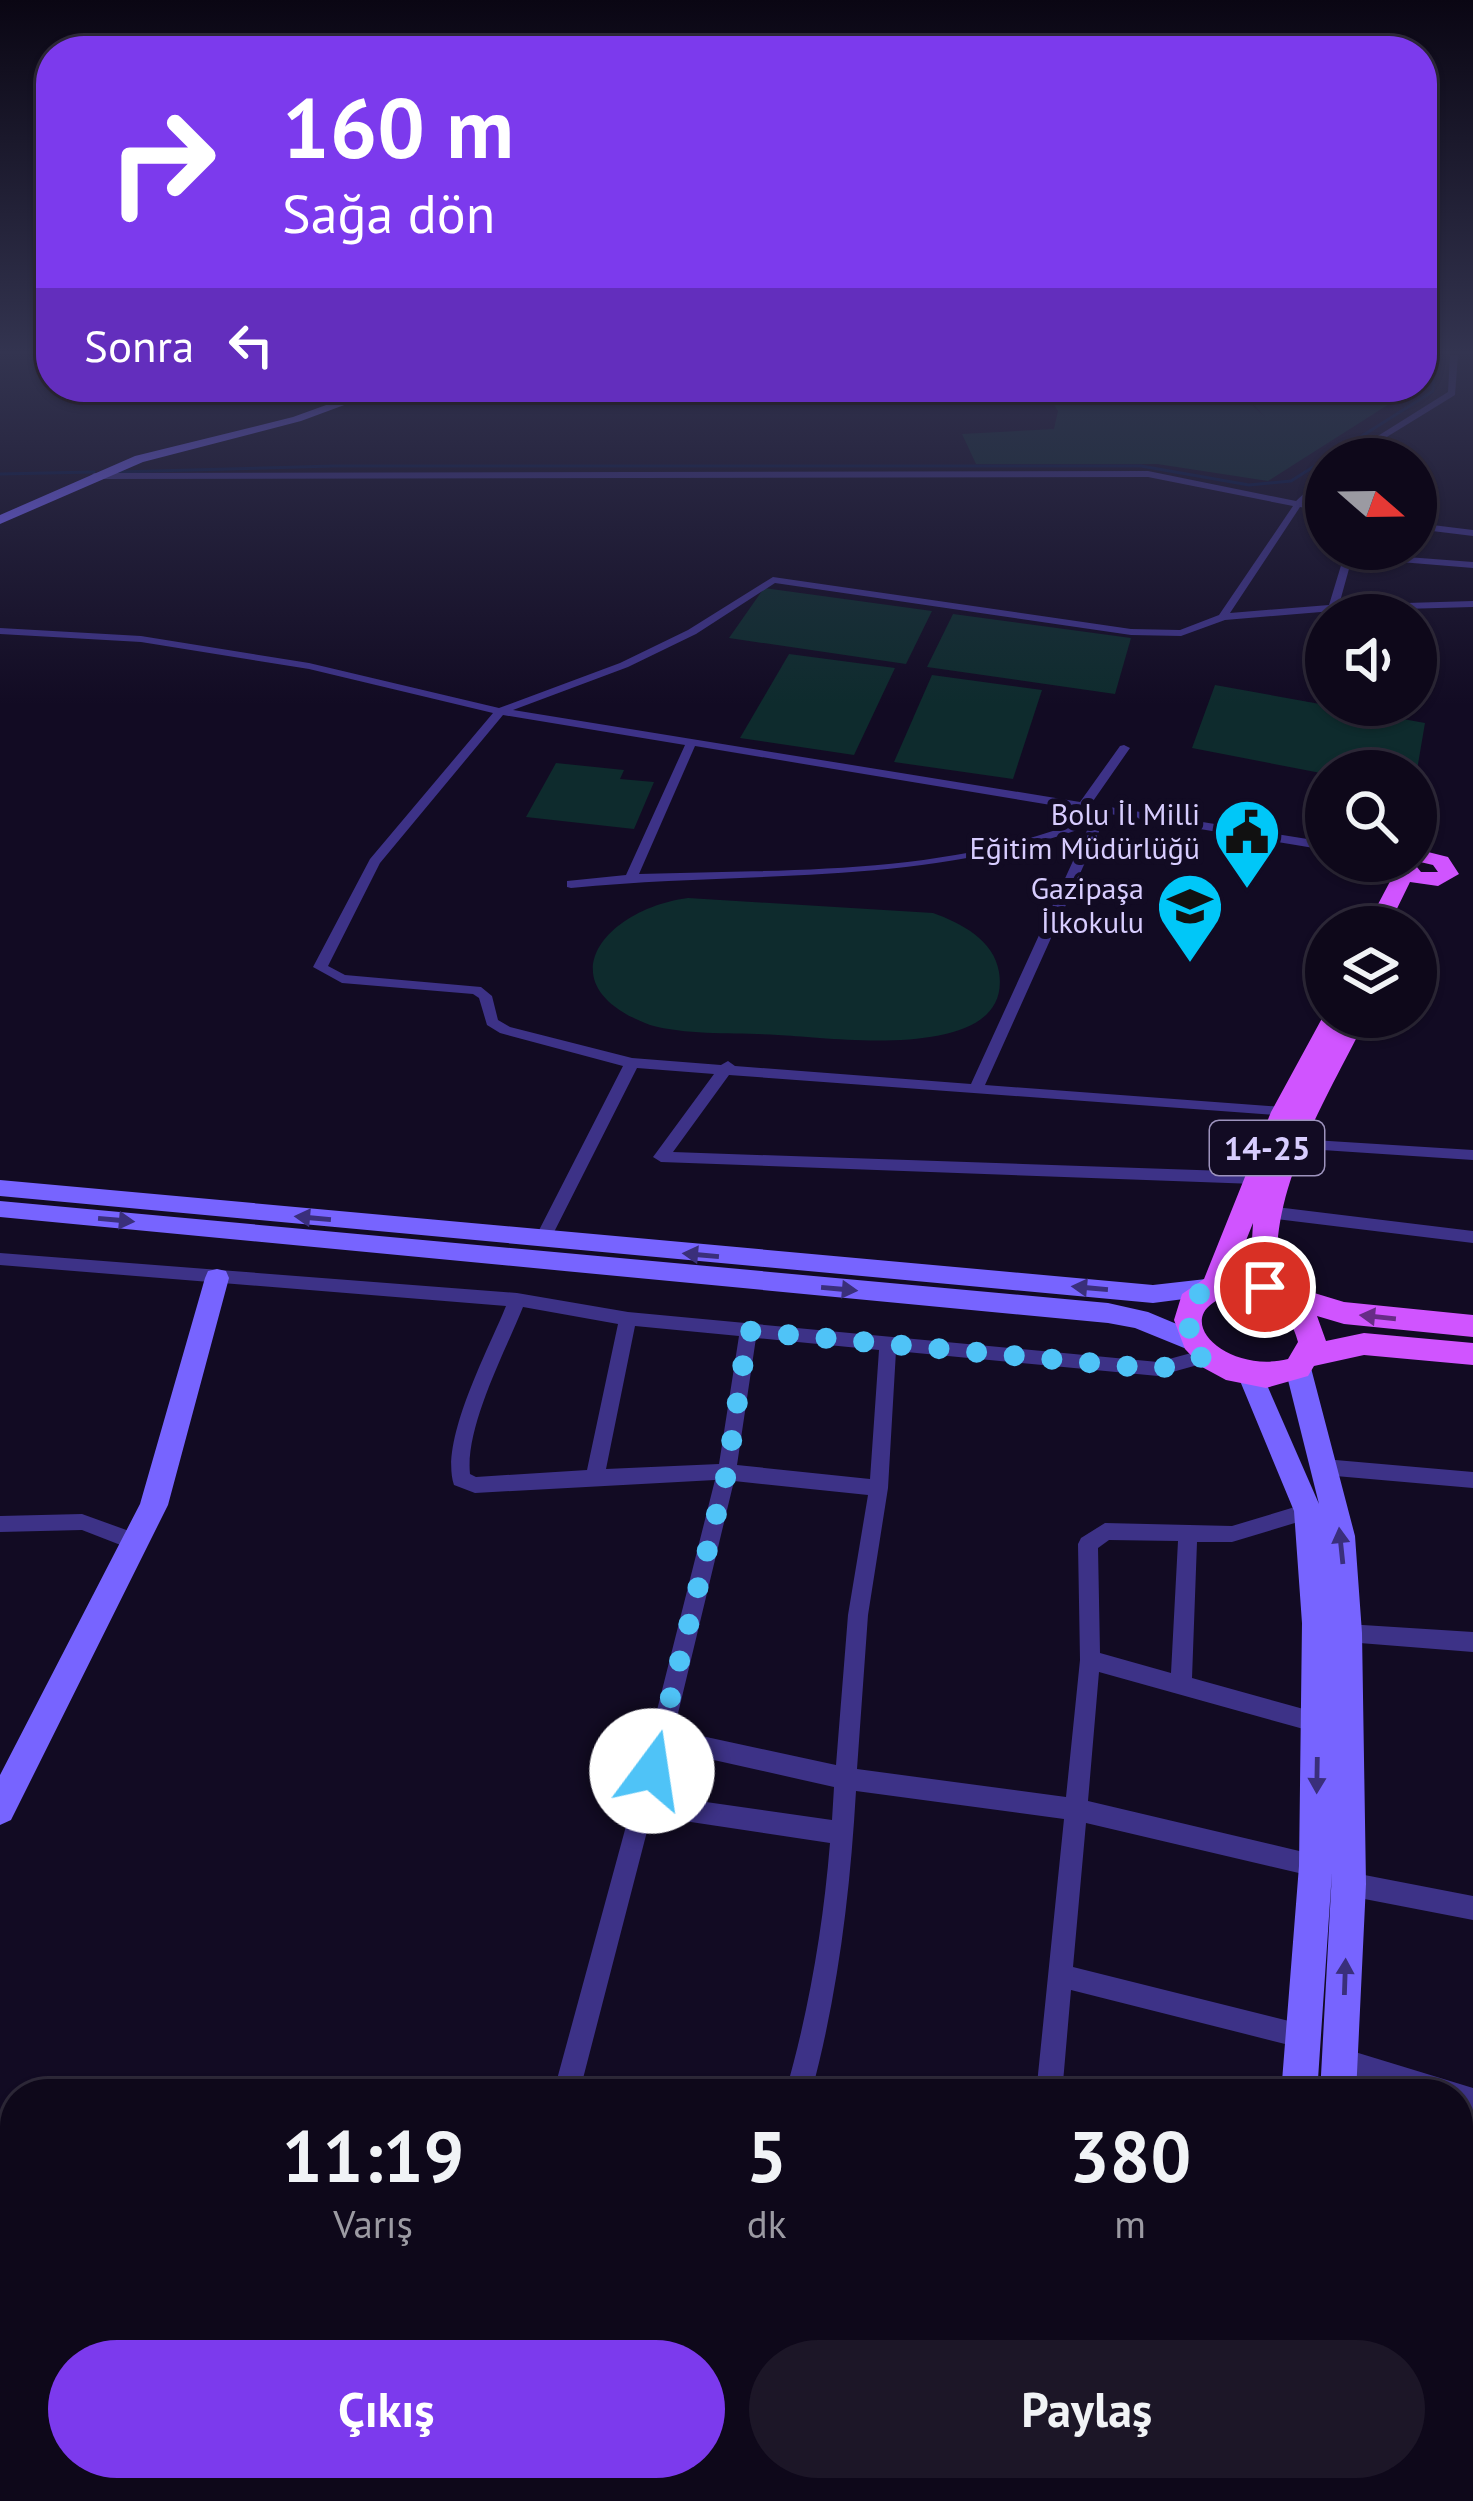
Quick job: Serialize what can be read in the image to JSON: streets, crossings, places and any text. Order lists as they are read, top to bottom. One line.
{"streets":{"main road":["14-25"]},"places":{"public building":["Bolu İl Milli Eğitim Müdürlüğü"],"school or university":["Gazipaşa İlkokulu"]},"north":"right","page":{"turn":["160 m","Sağa dön"],"then":"Sonra","eta":["11:19","Varış","5","dk","380","m"],"buttons":["Çıkış","Paylaş"]}}
